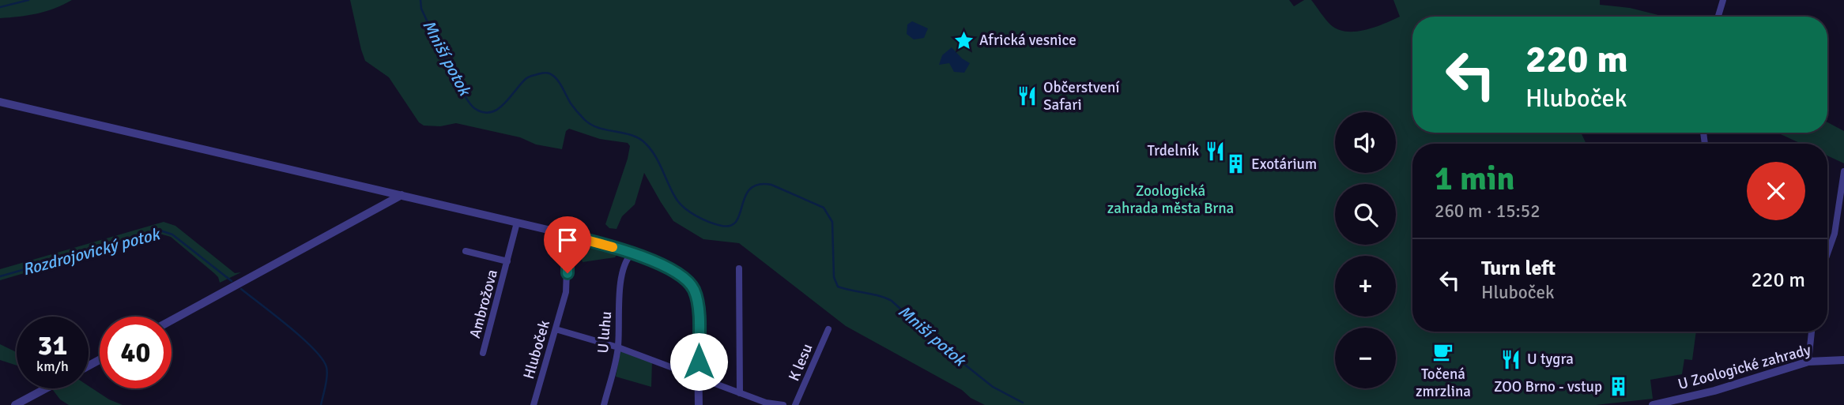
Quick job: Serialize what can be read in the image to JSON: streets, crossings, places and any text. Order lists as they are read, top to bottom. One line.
{"streets":{"street":["Ambrožova","U luhu","Hluboček","K lesu","U Zoologické zahrady"]},"water":["Mniší potok","Rozdrojovický potok"],"parks":["Zoologická zahrada města Brna"],"places":{"place":["Africká vesnice"],"restaurant":["Občerstvení Safari","Trdelník","U tygra"],"building":["Exotárium","ZOO Brno - vstup"],"cafe":["Točená zmrzlina"]},"page":{"turn":["220 m","Hluboček"],"map_buttons":["+","−"],"heading":["1 min","260 m · 15:52"],"list":[{"name":"Turn left","note":"Hluboček","value":"220 m"}],"speed":"31 km/h","limit":"40"}}
